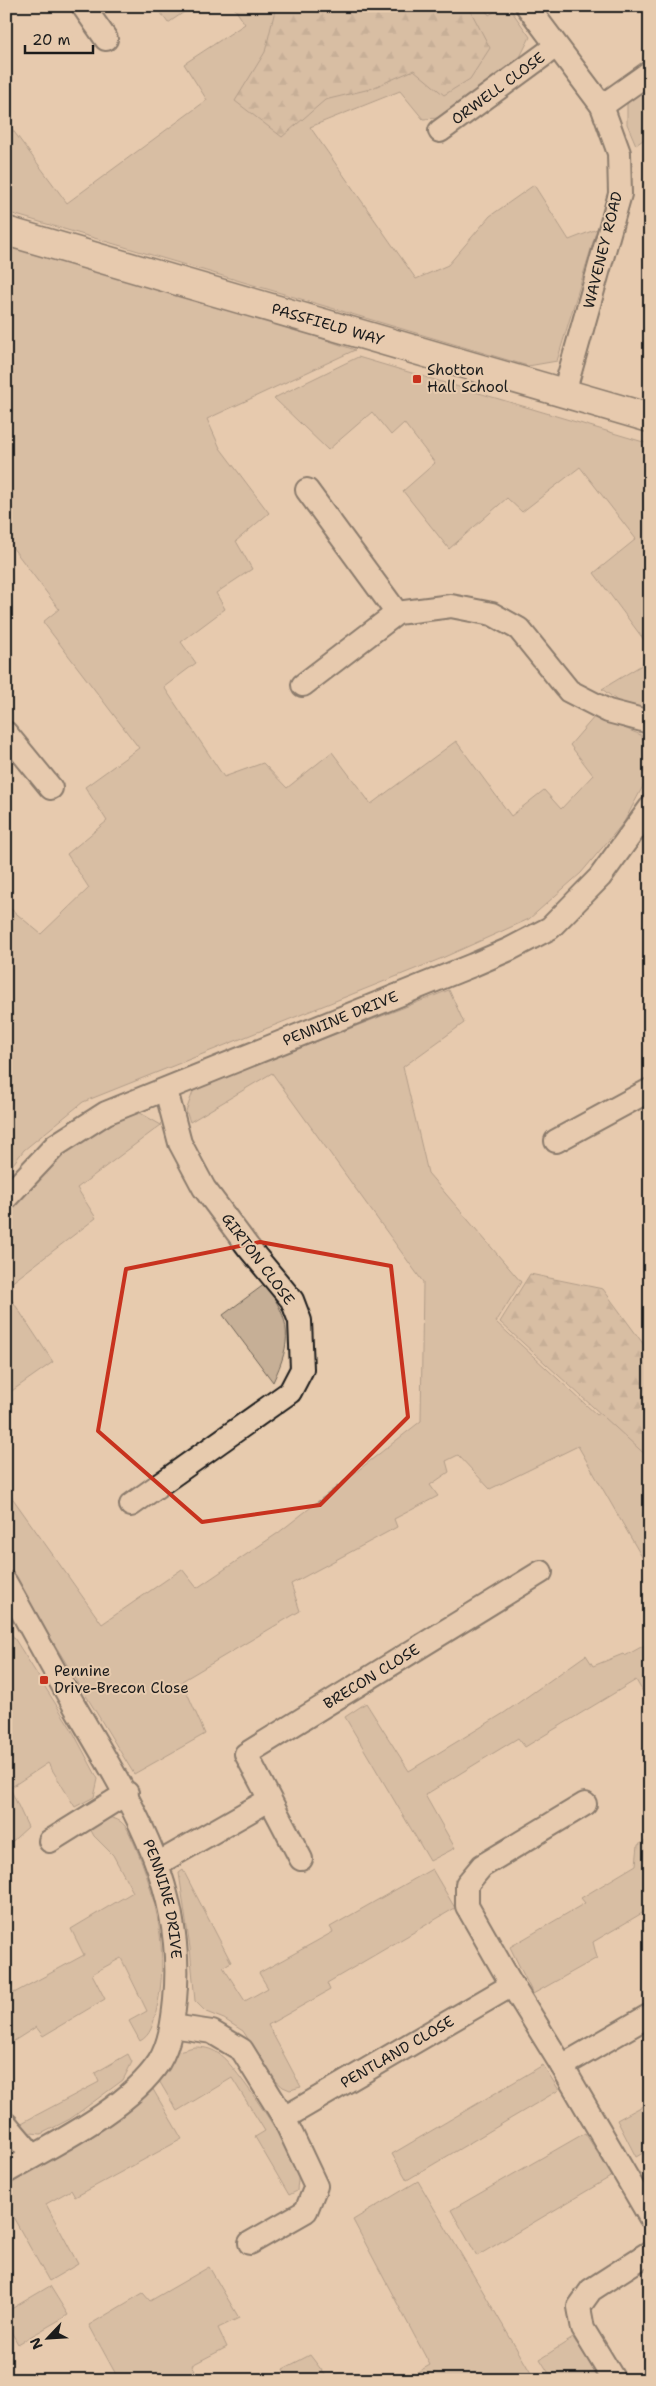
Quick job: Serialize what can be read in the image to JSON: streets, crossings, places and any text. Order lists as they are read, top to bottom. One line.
{"streets":{"street":["ORWELL CLOSE","WAVENEY ROAD","PASSFIELD WAY","PENNINE DRIVE","GIRTON CLOSE","BRECON CLOSE","PENTLAND CLOSE"]},"crossings":[["ORWELL CLOSE","WAVENEY ROAD"],["WAVENEY ROAD","PASSFIELD WAY"],["PENNINE DRIVE","GIRTON CLOSE"]],"places":{"transit":["Shotton Hall School","Pennine Drive-Brecon Close"]},"scale_bar":"20 m","north":"bottom left"}
